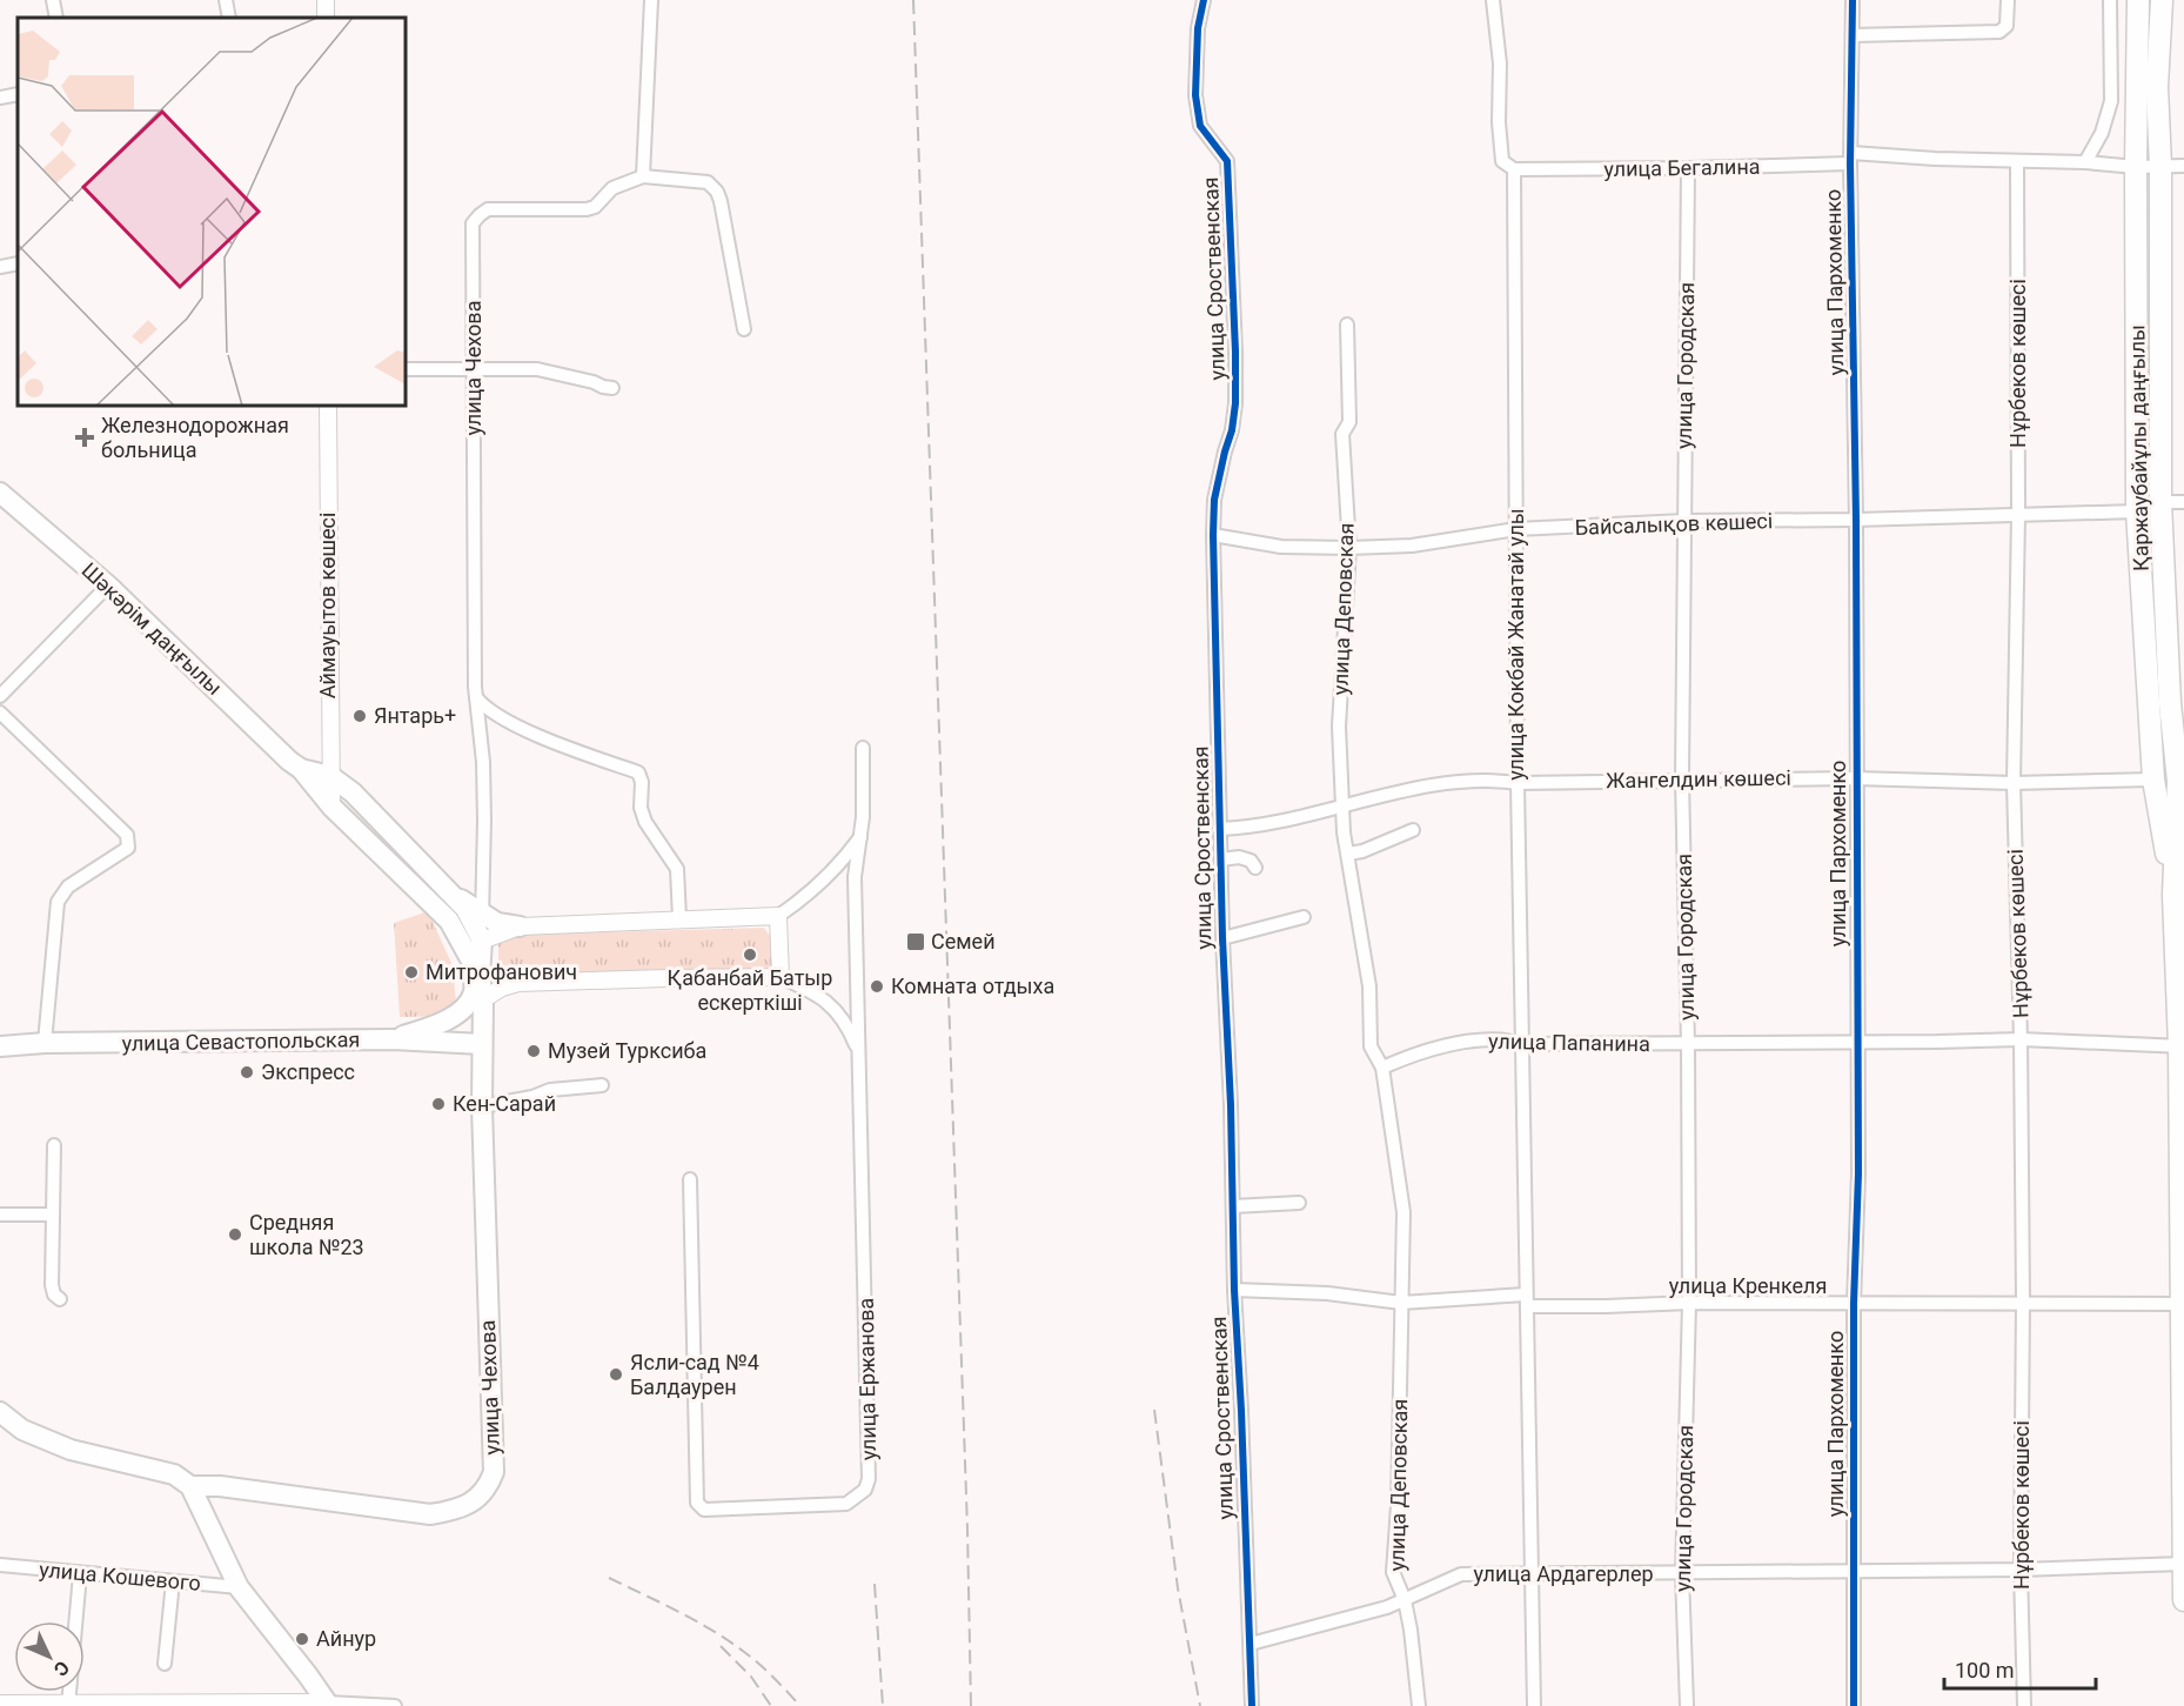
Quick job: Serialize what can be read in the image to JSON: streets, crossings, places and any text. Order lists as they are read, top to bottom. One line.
{"streets":{"highway":["Қаржаубайұлы даңғылы"],"main road":["улица Чехова","Шәкәрім даңғылы","улица Севастопольская"],"street":["улица Бегалина","улица Сроственская","улица Пархоменко","Нұрбеков көшесі","улица Городская","Байсалықов көшесі","Аймауытов көшесі","улица Деповская","улица Кокбай Жанатай улы","Жангелдин көшесі","улица Папанина","улица Кренкеля","улица Ержанова","улица Ардагерлер","улица Кошевого"]},"crossings":[["улица Бегалина","улица Пархоменко"],["улица Бегалина","Нұрбеков көшесі"],["улица Бегалина","улица Городская"],["улица Бегалина","Қаржаубайұлы даңғылы"],["улица Бегалина","улица Кокбай Жанатай улы"],["улица Сроственская","Байсалықов көшесі"],["улица Сроственская","улица Деповская"],["улица Сроственская","Жангелдин көшесі"],["улица Сроственская","улица Ардагерлер"],["улица Пархоменко","Байсалықов көшесі"],["улица Пархоменко","Жангелдин көшесі"],["улица Пархоменко","улица Папанина"],["улица Пархоменко","улица Кренкеля"],["улица Пархоменко","улица Ардагерлер"],["Нұрбеков көшесі","Байсалықов көшесі"],["Нұрбеков көшесі","Жангелдин көшесі"],["Нұрбеков көшесі","улица Папанина"],["Нұрбеков көшесі","улица Кренкеля"],["Нұрбеков көшесі","улица Ардагерлер"],["улица Городская","Байсалықов көшесі"],["улица Городская","Жангелдин көшесі"],["улица Городская","улица Папанина"],["улица Городская","улица Кренкеля"],["улица Городская","улица Ардагерлер"],["улица Чехова","Шәкәрім даңғылы"],["улица Чехова","улица Севастопольская"],["Қаржаубайұлы даңғылы","Байсалықов көшесі"],["Қаржаубайұлы даңғылы","Жангелдин көшесі"],["Қаржаубайұлы даңғылы","улица Папанина"],["Қаржаубайұлы даңғылы","улица Кренкеля"],["Қаржаубайұлы даңғылы","улица Ардагерлер"],["Байсалықов көшесі","улица Деповская"],["Байсалықов көшесі","улица Кокбай Жанатай улы"],["Аймауытов көшесі","Шәкәрім даңғылы"],["улица Деповская","Жангелдин көшесі"],["улица Деповская","улица Папанина"],["улица Деповская","улица Ардагерлер"],["улица Кокбай Жанатай улы","Жангелдин көшесі"],["улица Кокбай Жанатай улы","улица Папанина"],["улица Кокбай Жанатай улы","улица Кренкеля"],["улица Кокбай Жанатай улы","улица Ардагерлер"]],"places":{"health":["Железнодорожная больница"],"other":["Янтарь+","Қабанбай Батыр ескерткіші","Митрофанович","Комната отдыха","Музей Турксиба","Экспресс","Кен-Сарай","Средняя школа №23","Ясли-сад №4 Балдаурен","Айнур"],"transit":["Семей"]},"scale_bar":"100 m","north":"bottom right"}
